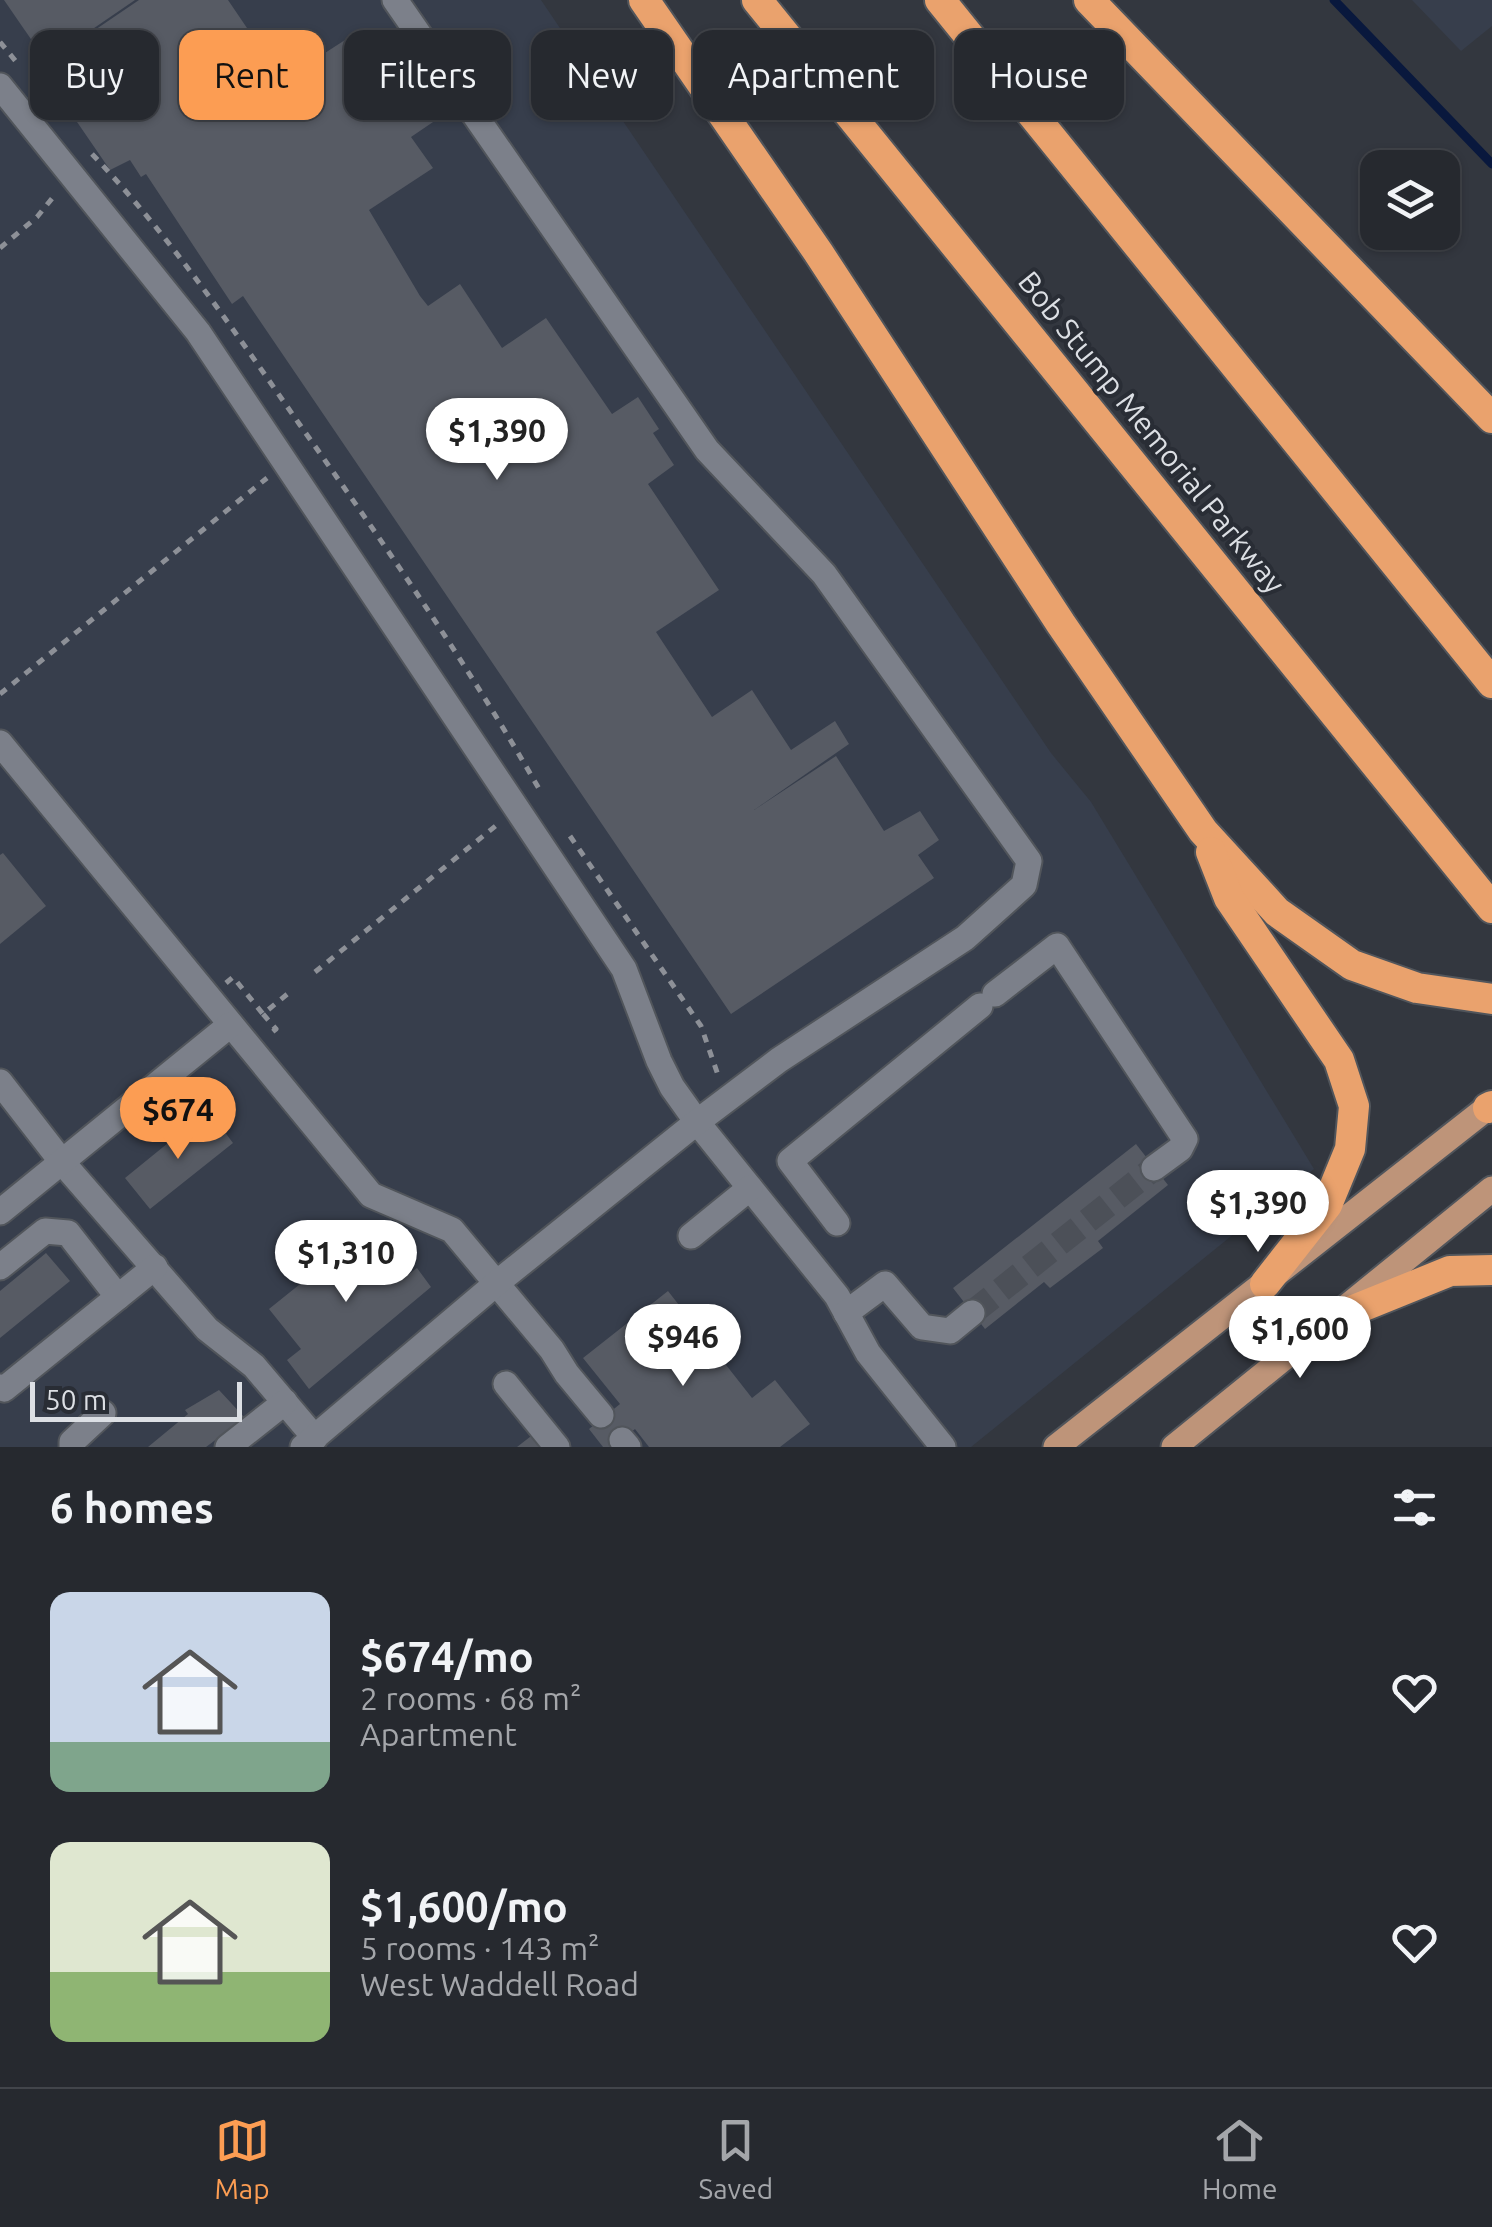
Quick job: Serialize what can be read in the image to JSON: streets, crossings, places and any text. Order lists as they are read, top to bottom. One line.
{"streets":{"highway":["Bob Stump Memorial Parkway"]},"scale_bar":"50 m","page":{"chip":["Buy","Rent","Filters","New","Apartment","House"],"price":["$1,390","$674","$1,390","$1,310","$1,600","$946"],"scale":"50 m","heading":"6 homes","list":[{"name":"$674/mo","note":"2 rooms · 68 m² · Apartment"},{"name":"$1,600/mo","note":"5 rooms · 143 m² · West Waddell Road"}],"tabs":["Map","Saved","Home"]}}
